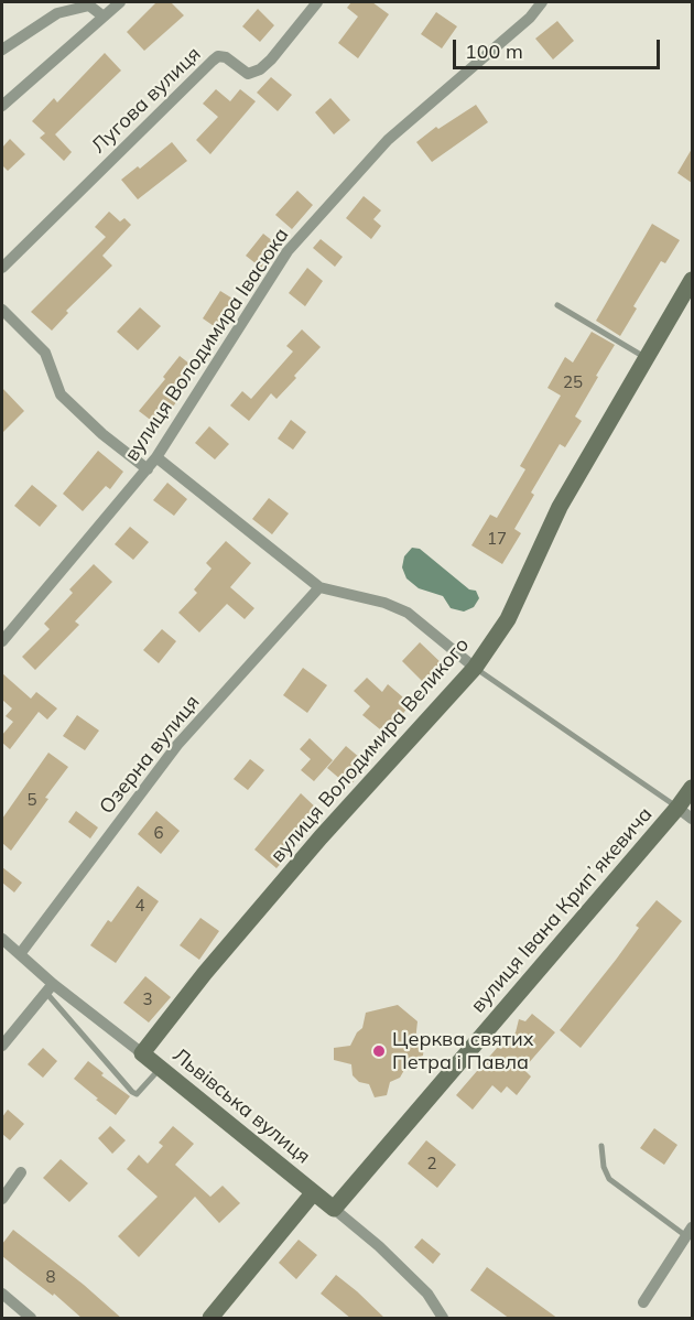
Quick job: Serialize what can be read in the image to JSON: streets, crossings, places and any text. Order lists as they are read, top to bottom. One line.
{"streets":{"street":["Лугова вулиця","вулиця Володимира Івасюка","вулиця Володимира Великого","Озерна вулиця","вулиця Івана Крипʼякевича","Львівська вулиця"]},"crossings":[["вулиця Володимира Великого","Львівська вулиця"],["Озерна вулиця","Львівська вулиця"],["вулиця Івана Крипʼякевича","Львівська вулиця"]],"places":["Церква святих Петра і Павла"],"house_numbers":["25","17","5","6","4","3","2","8"],"scale_bar":"100 m"}
